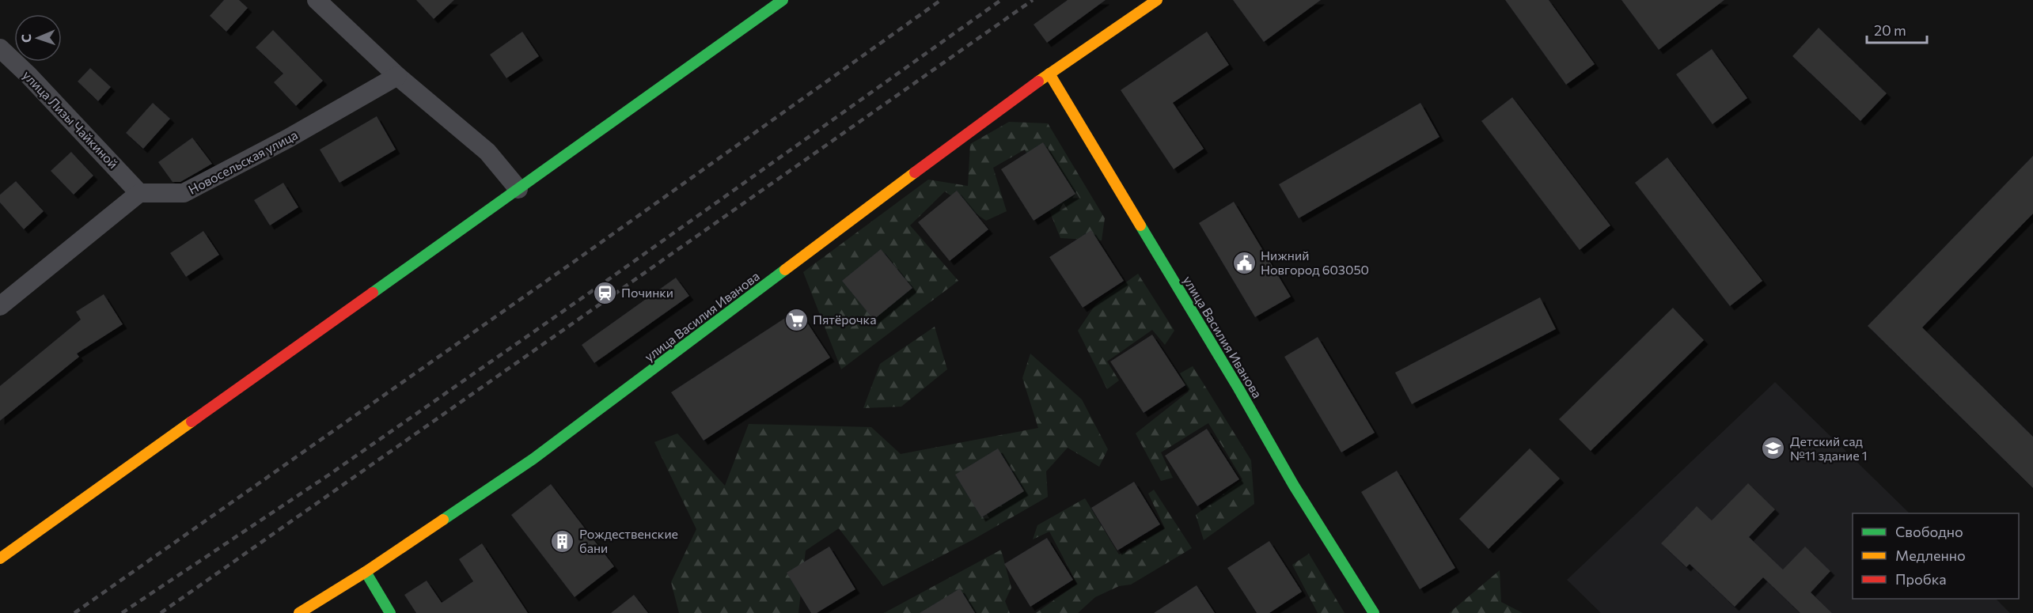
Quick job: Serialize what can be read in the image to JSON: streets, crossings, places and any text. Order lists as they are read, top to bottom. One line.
{"streets":{"street":["улица Лизы Чайкиной","Новосельская улица","улица Василия Иванова"]},"crossings":[["улица Лизы Чайкиной","Новосельская улица"]],"places":{"public building":["Нижний Новгород 603050"],"station":["Починки"],"supermarket":["Пятёрочка"],"school or university":["Детский сад №11 здание 1"],"building":["Рождественские бани"]},"legend":["Свободно","Медленно","Пробка"],"scale_bar":"20 m","north":"left"}
